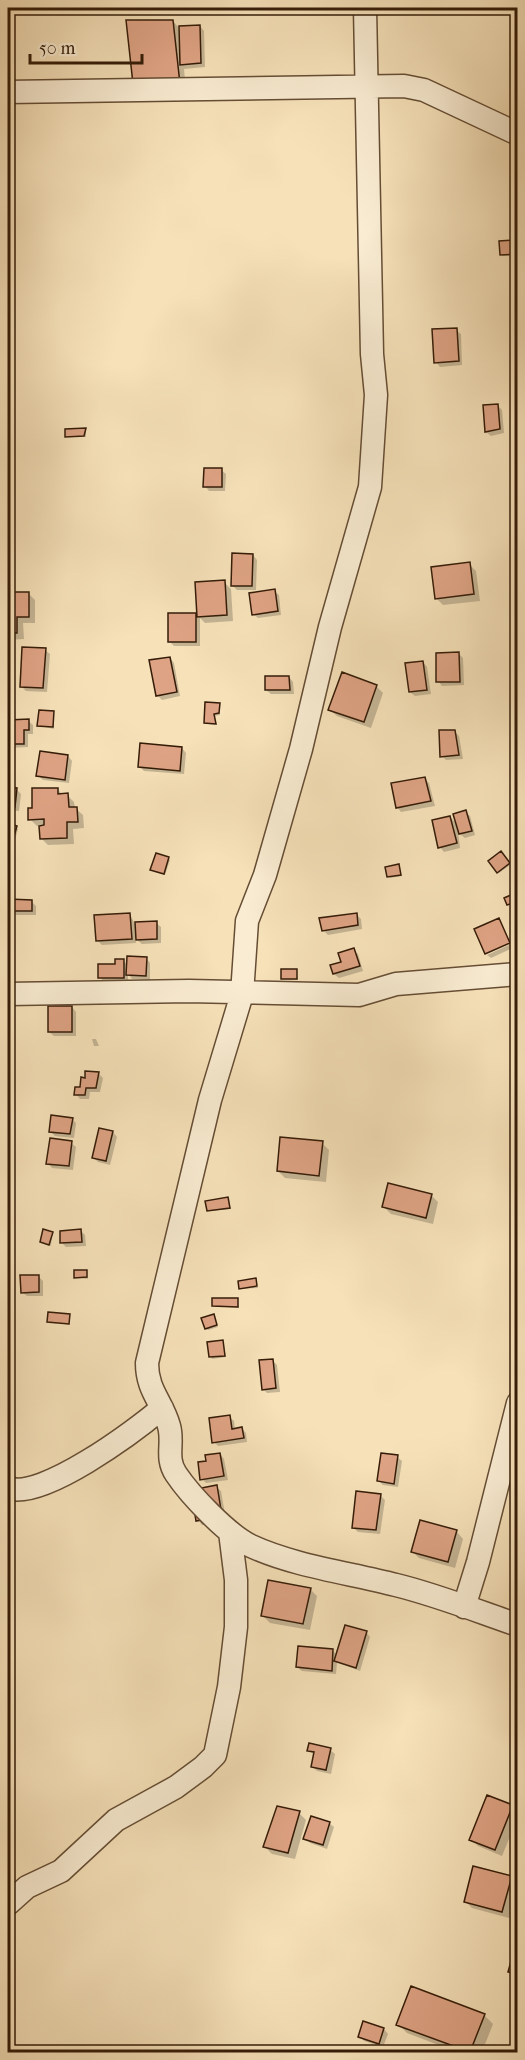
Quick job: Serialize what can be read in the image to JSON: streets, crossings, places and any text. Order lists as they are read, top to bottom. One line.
{"scale_bar":"50 m"}
